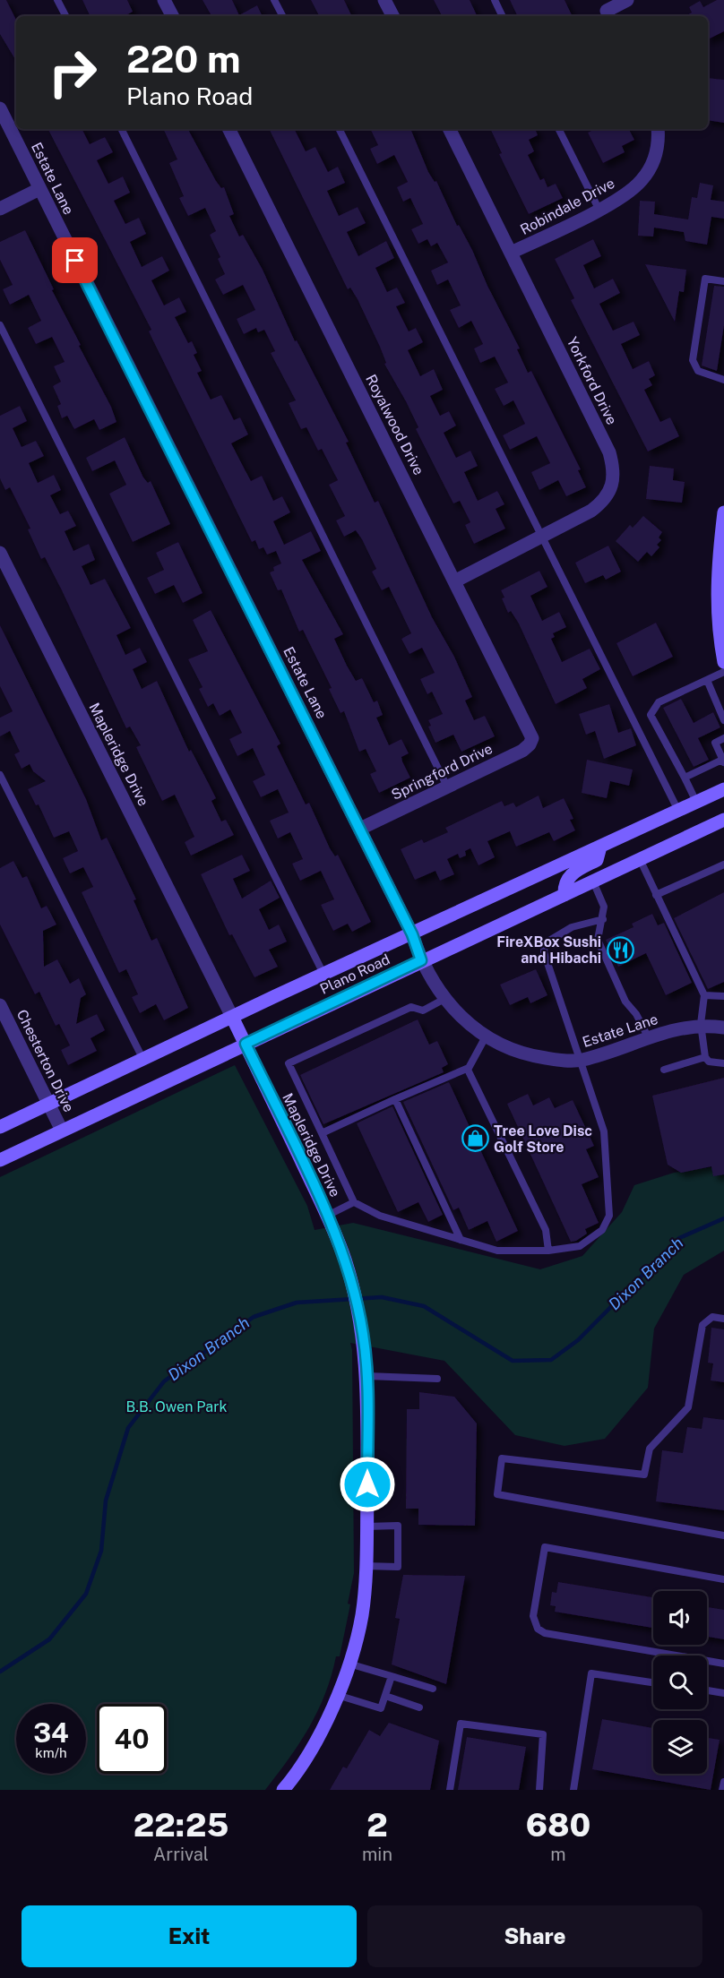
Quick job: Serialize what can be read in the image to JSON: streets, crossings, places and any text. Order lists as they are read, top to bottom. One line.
{"streets":{"main road":["Mapleridge Drive","Plano Road"],"street":["Estate Lane","Robindale Drive","Yorkford Drive","Royalwood Drive","Springford Drive","Chesterton Drive"]},"crossings":[["Estate Lane","Springford Drive"],["Estate Lane","Plano Road"],["Robindale Drive","Yorkford Drive"],["Yorkford Drive","Royalwood Drive"],["Royalwood Drive","Springford Drive"],["Mapleridge Drive","Plano Road"],["Plano Road","Chesterton Drive"]],"water":["Dixon Branch"],"parks":["B.B. Owen Park"],"places":{"restaurant":["FireXBox Sushi and Hibachi"],"shop":["Tree Love Disc Golf Store"]},"page":{"turn":["220 m","Plano Road"],"speed":"34 km/h","limit":"40","eta":["22:25","Arrival","2","min","680","m"],"buttons":["Exit","Share"]}}
